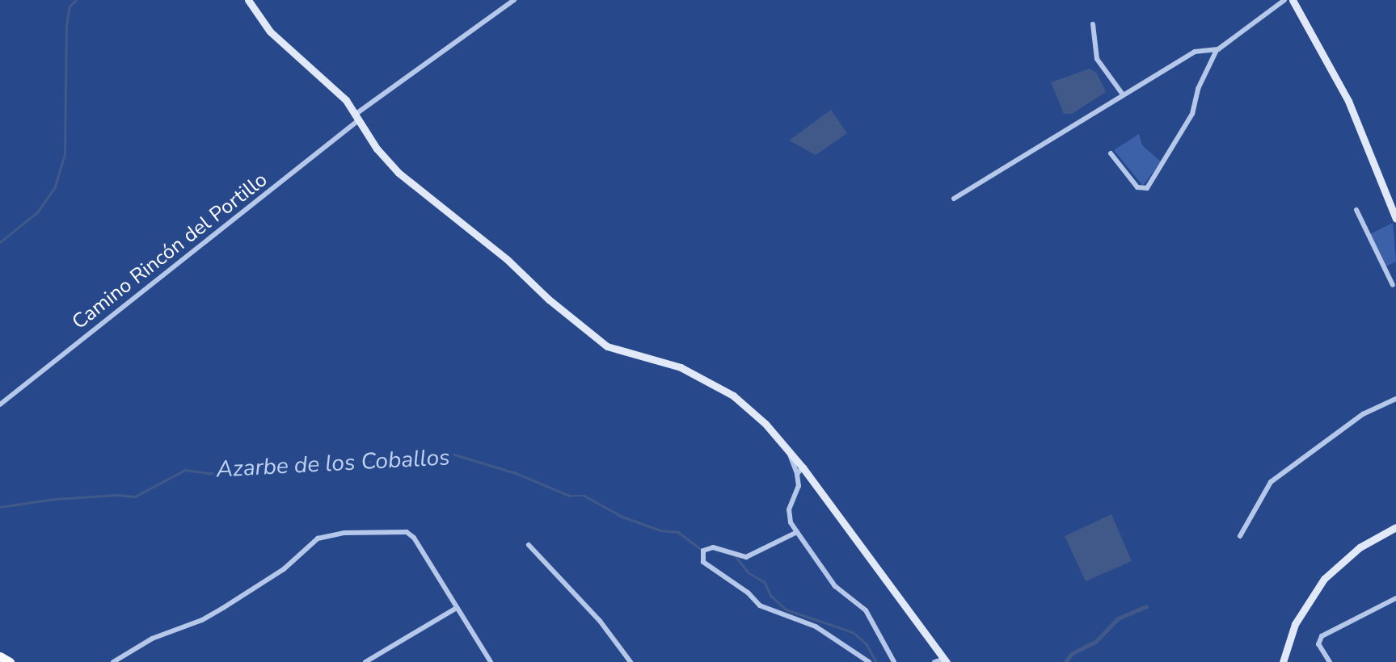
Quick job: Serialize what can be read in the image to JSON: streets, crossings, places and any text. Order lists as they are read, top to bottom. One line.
{"streets":{"street":["Camino Rincón del Portillo"]},"water":["Azarbe de los Coballos"]}
